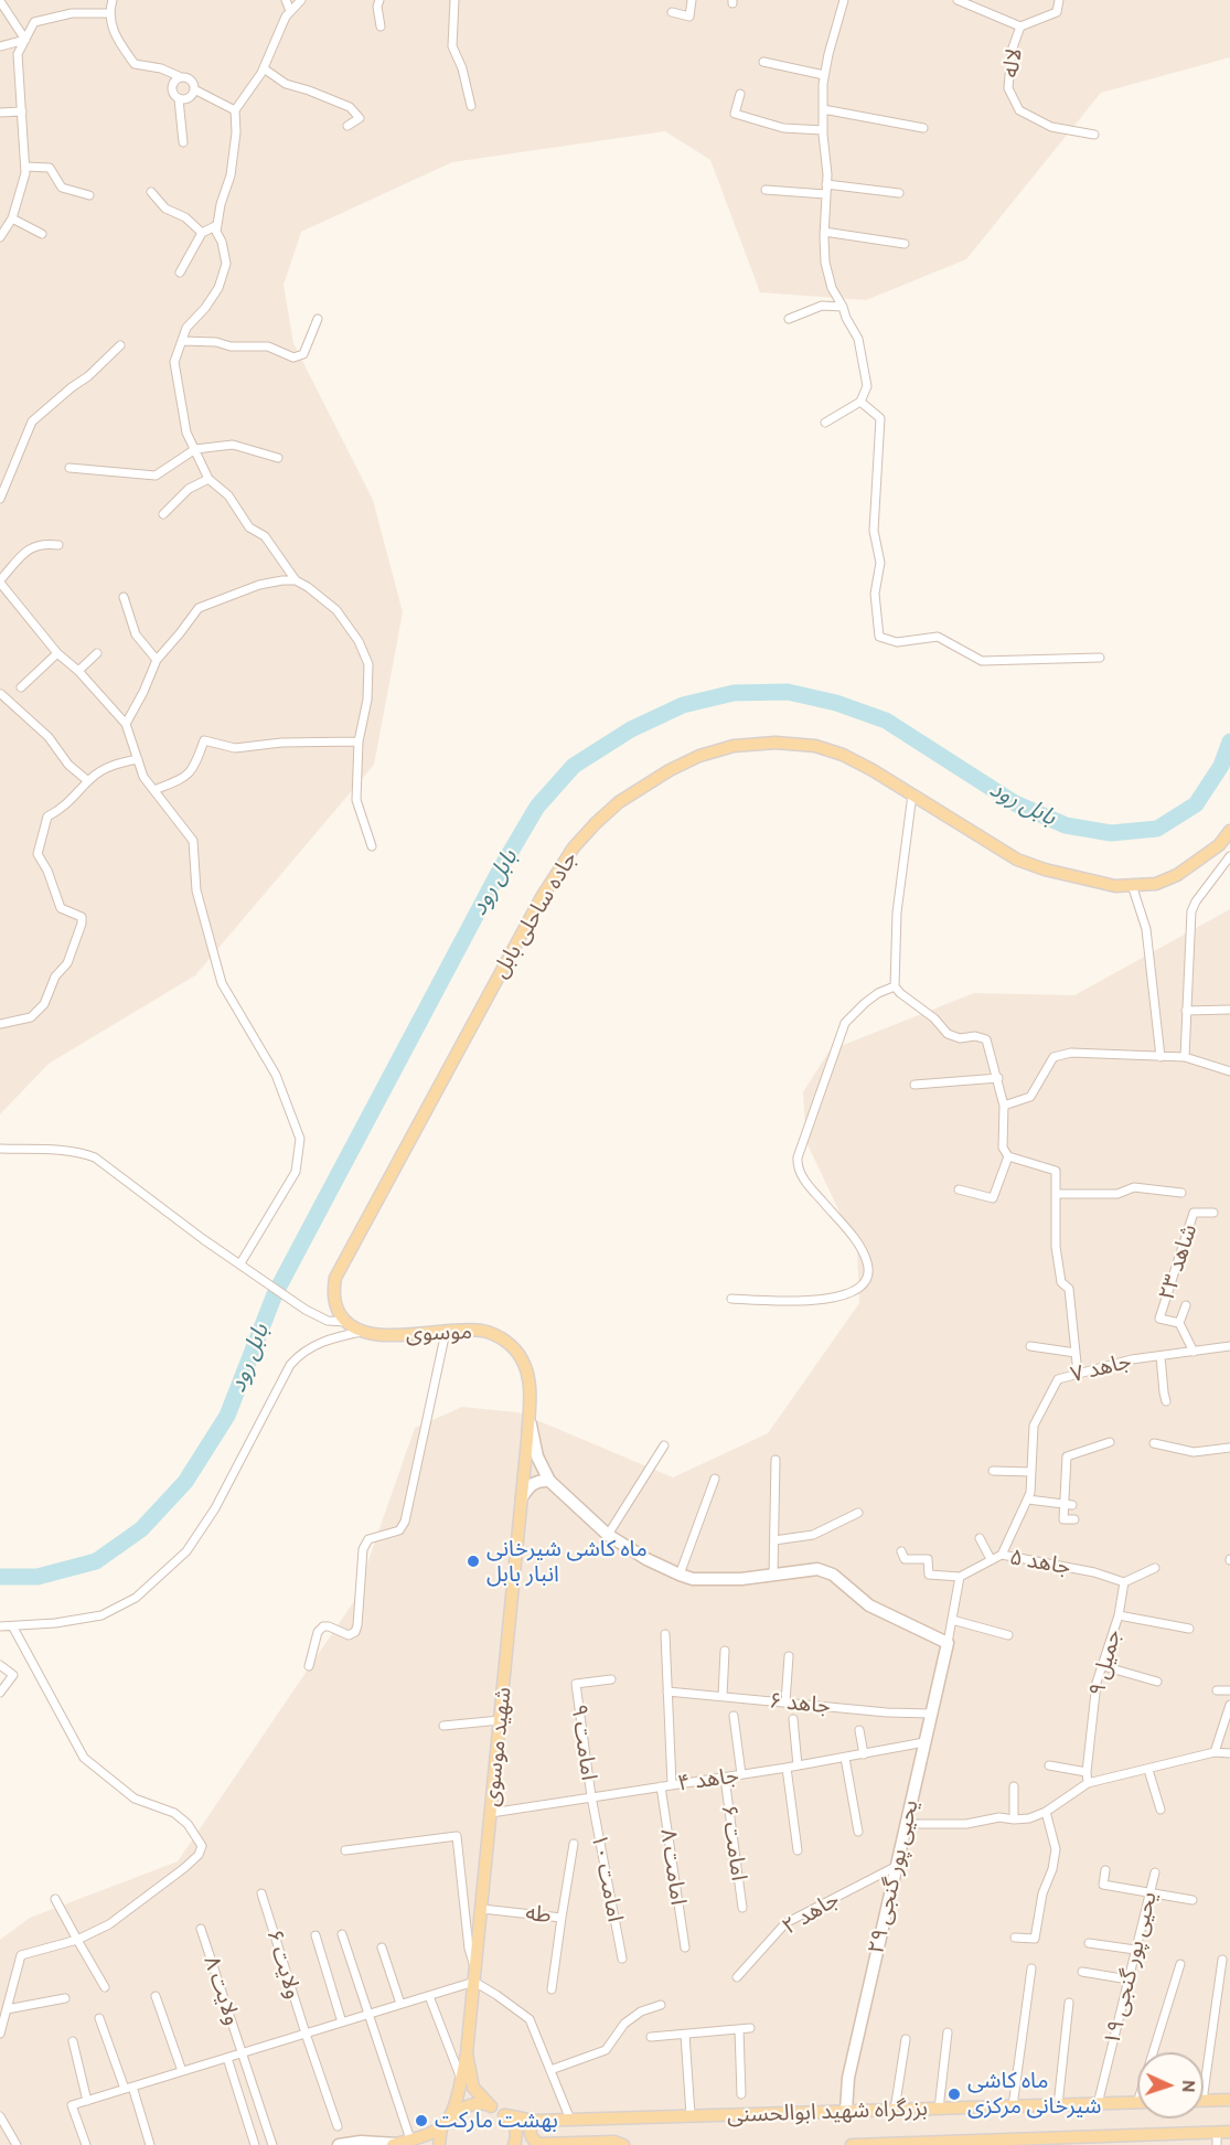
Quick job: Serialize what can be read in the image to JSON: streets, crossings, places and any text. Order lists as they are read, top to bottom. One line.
{"streets":{"main road":["جاده ساحلی بابل","موسوی","شهید موسوی","یحیی پور گنجی ۲۹","بزرگراه شهید ابوالحسنی"],"street":["لاله","شاهد ۲۳","جاهد ۷","جاهد ۵","جمیل ۹","جاهد ۶","امامت ۹","جاهد ۴","امامت ۶","امامت ۸","امامت ۱۰","جاهد ۲","طه","ولایت ۶","یحیی پور گنجی ۱۹","ولایت ۸"]},"crossings":[["شاهد ۲۳","جاهد ۷"],["موسوی","شهید موسوی"],["جاهد ۷","جاهد ۵"],["جاهد ۵","جمیل ۹"],["جاهد ۶","یحیی پور گنجی ۲۹"],["امامت ۹","جاهد ۴"],["امامت ۹","امامت ۱۰"],["شهید موسوی","جاهد ۴"],["شهید موسوی","طه"],["جاهد ۴","امامت ۶"],["جاهد ۴","امامت ۸"],["جاهد ۴","یحیی پور گنجی ۲۹"],["جاهد ۴","امامت ۱۰"],["یحیی پور گنجی ۲۹","جاهد ۲"],["یحیی پور گنجی ۲۹","بزرگراه شهید ابوالحسنی"],["یحیی پور گنجی ۱۹","بزرگراه شهید ابوالحسنی"]],"water":["بابل رود"],"places":["ماه کاشی شیرخانی انبار بابل","ماه کاشی شیرخانی مرکزی","بهشت مارکت"],"north":"right"}
